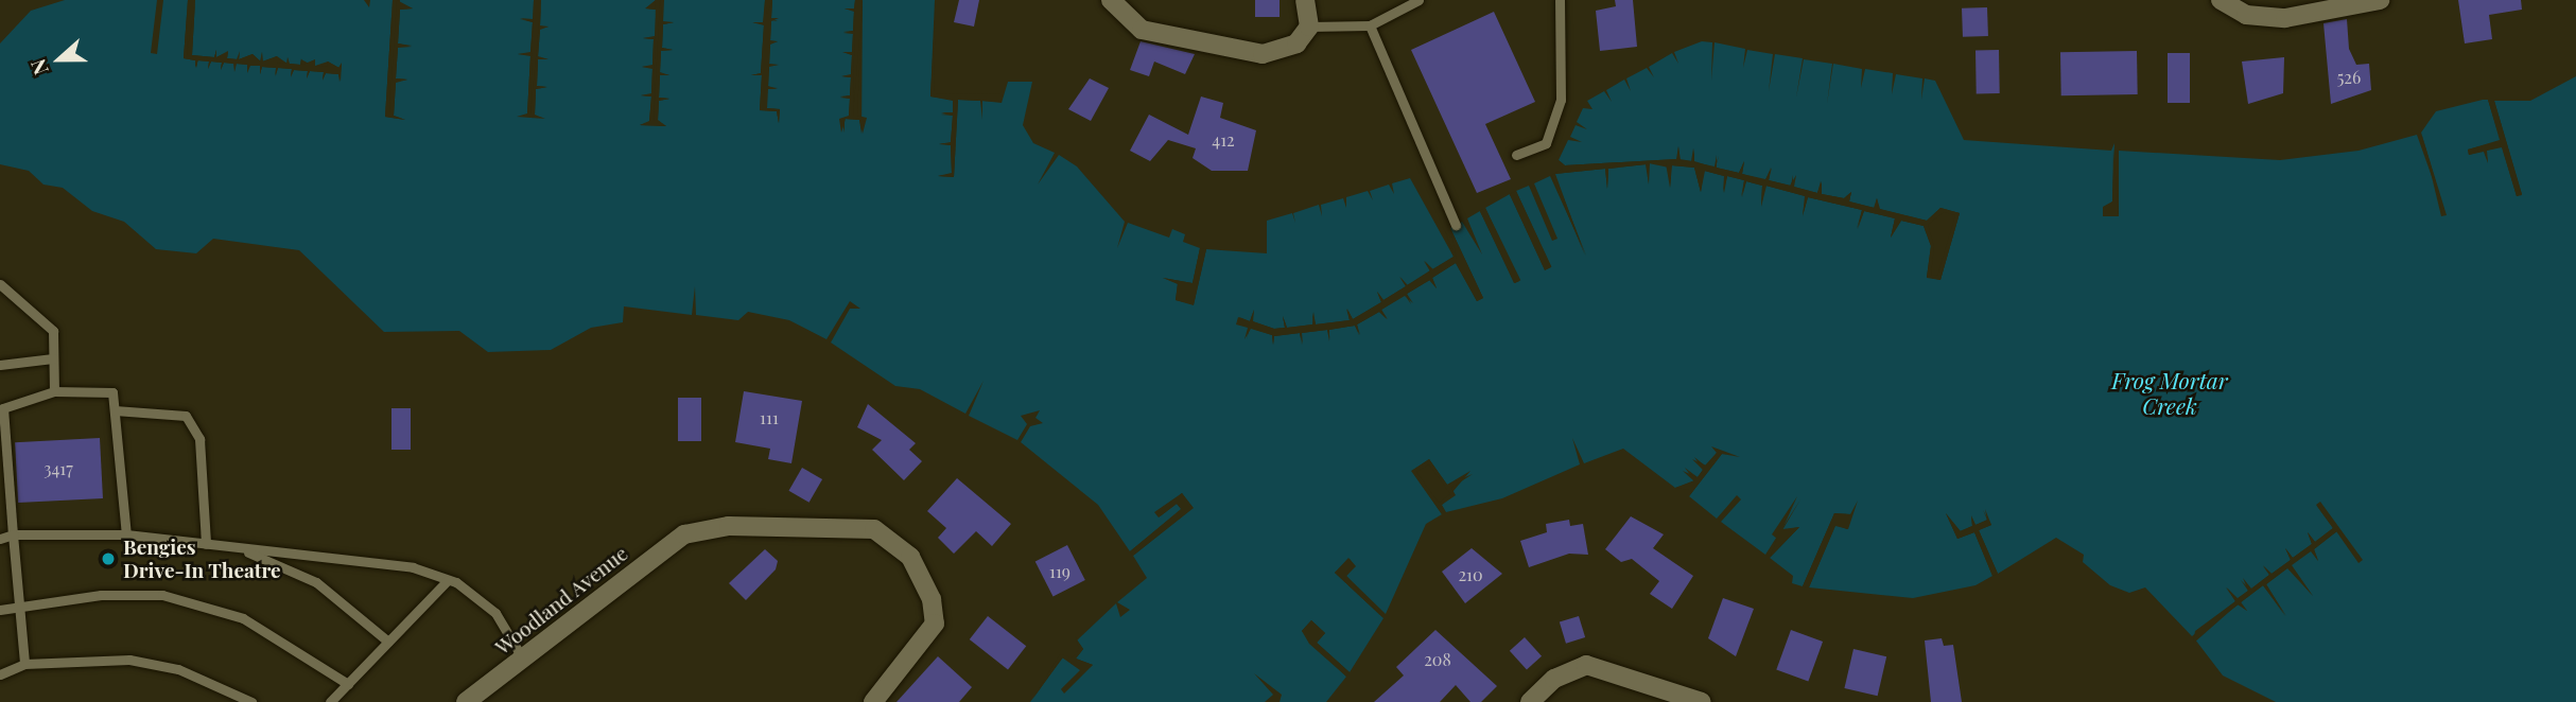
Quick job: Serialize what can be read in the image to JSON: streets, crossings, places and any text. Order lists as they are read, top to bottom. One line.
{"streets":{"street":["Woodland Avenue"]},"water":["Frog Mortar Creek"],"places":["Bengies Drive-In Theatre"],"house_numbers":["526","412","111","3417","119","210","208"],"north":"left"}
